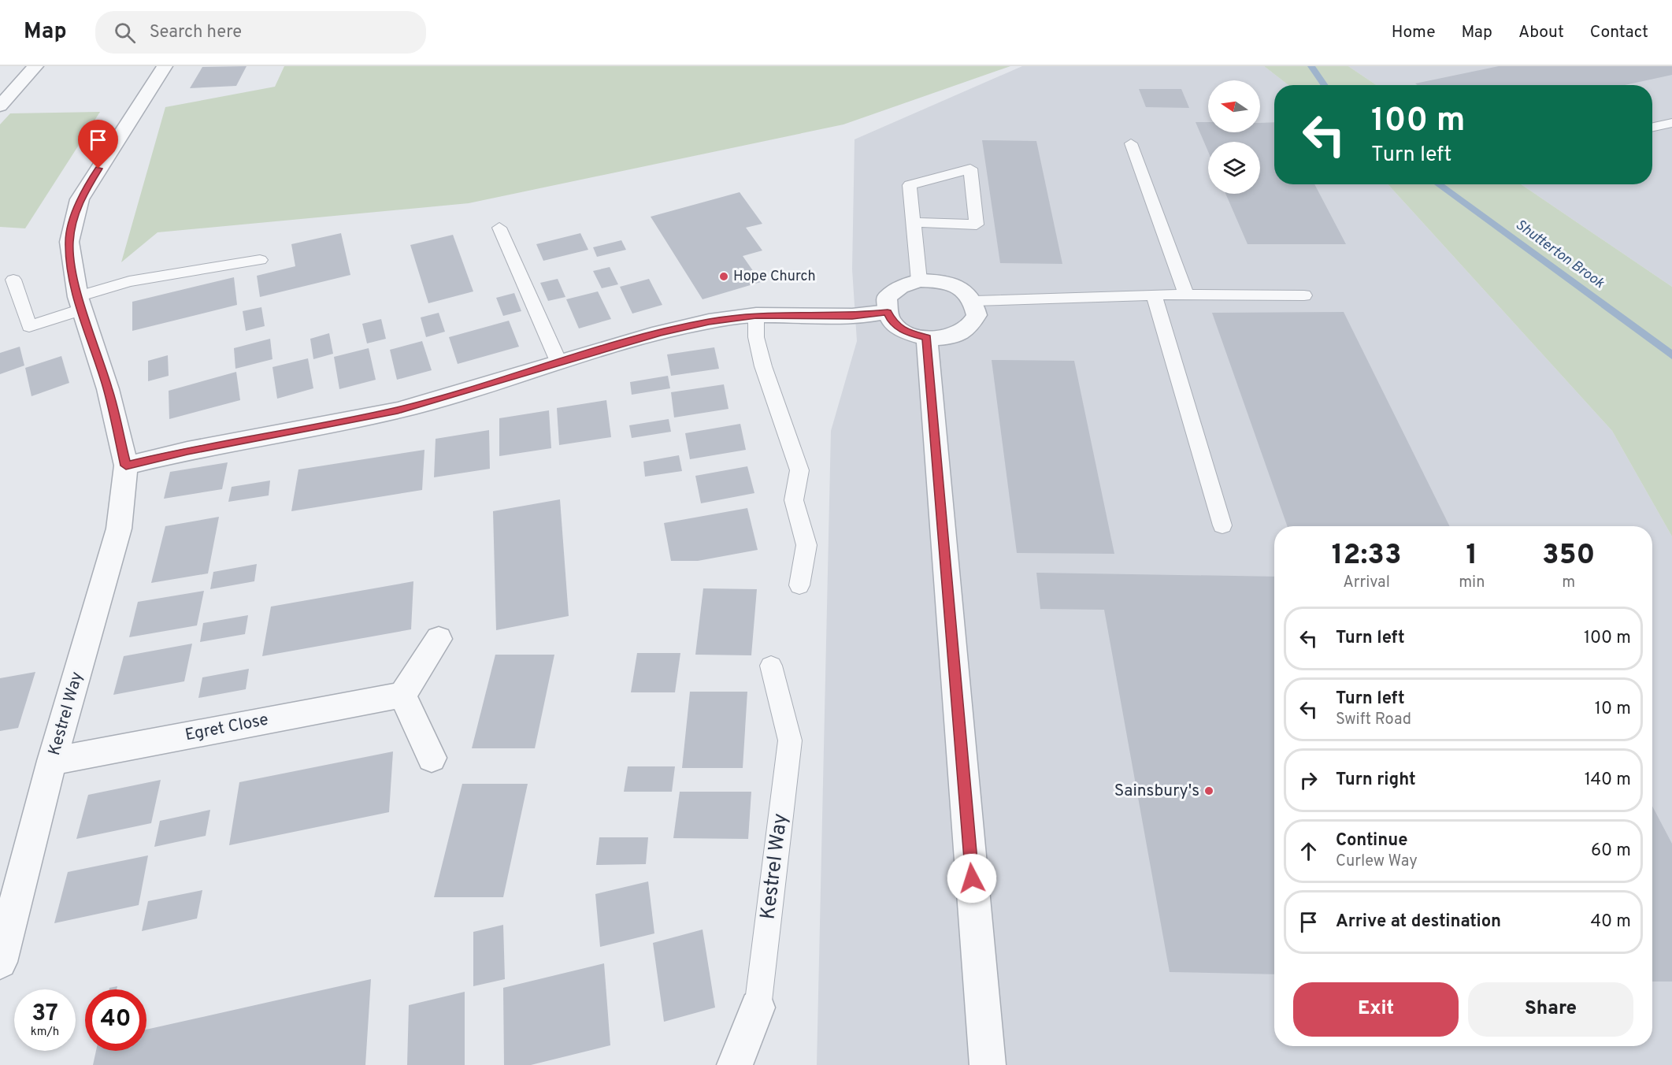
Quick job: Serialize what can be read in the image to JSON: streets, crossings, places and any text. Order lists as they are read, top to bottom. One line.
{"streets":{"street":["Kestrel Way","Egret Close"]},"crossings":[["Kestrel Way","Egret Close"]],"water":["Shutterton Brook"],"places":["Hope Church","Sainsbury's"],"north":"left","page":{"header":"Map","search":"Search here","nav":["Home","Map","About","Contact"],"turn":["100 m","Turn left"],"eta":["12:33","Arrival","1","min","350","m"],"list":[{"name":"Turn left","value":"100 m"},{"name":"Turn left","note":"Swift Road","value":"10 m"},{"name":"Turn right","value":"140 m"},{"name":"Continue","note":"Curlew Way","value":"60 m"},{"name":"Arrive at destination","value":"40 m"}],"buttons":["Exit","Share"],"speed":"37 km/h","limit":"40"}}
